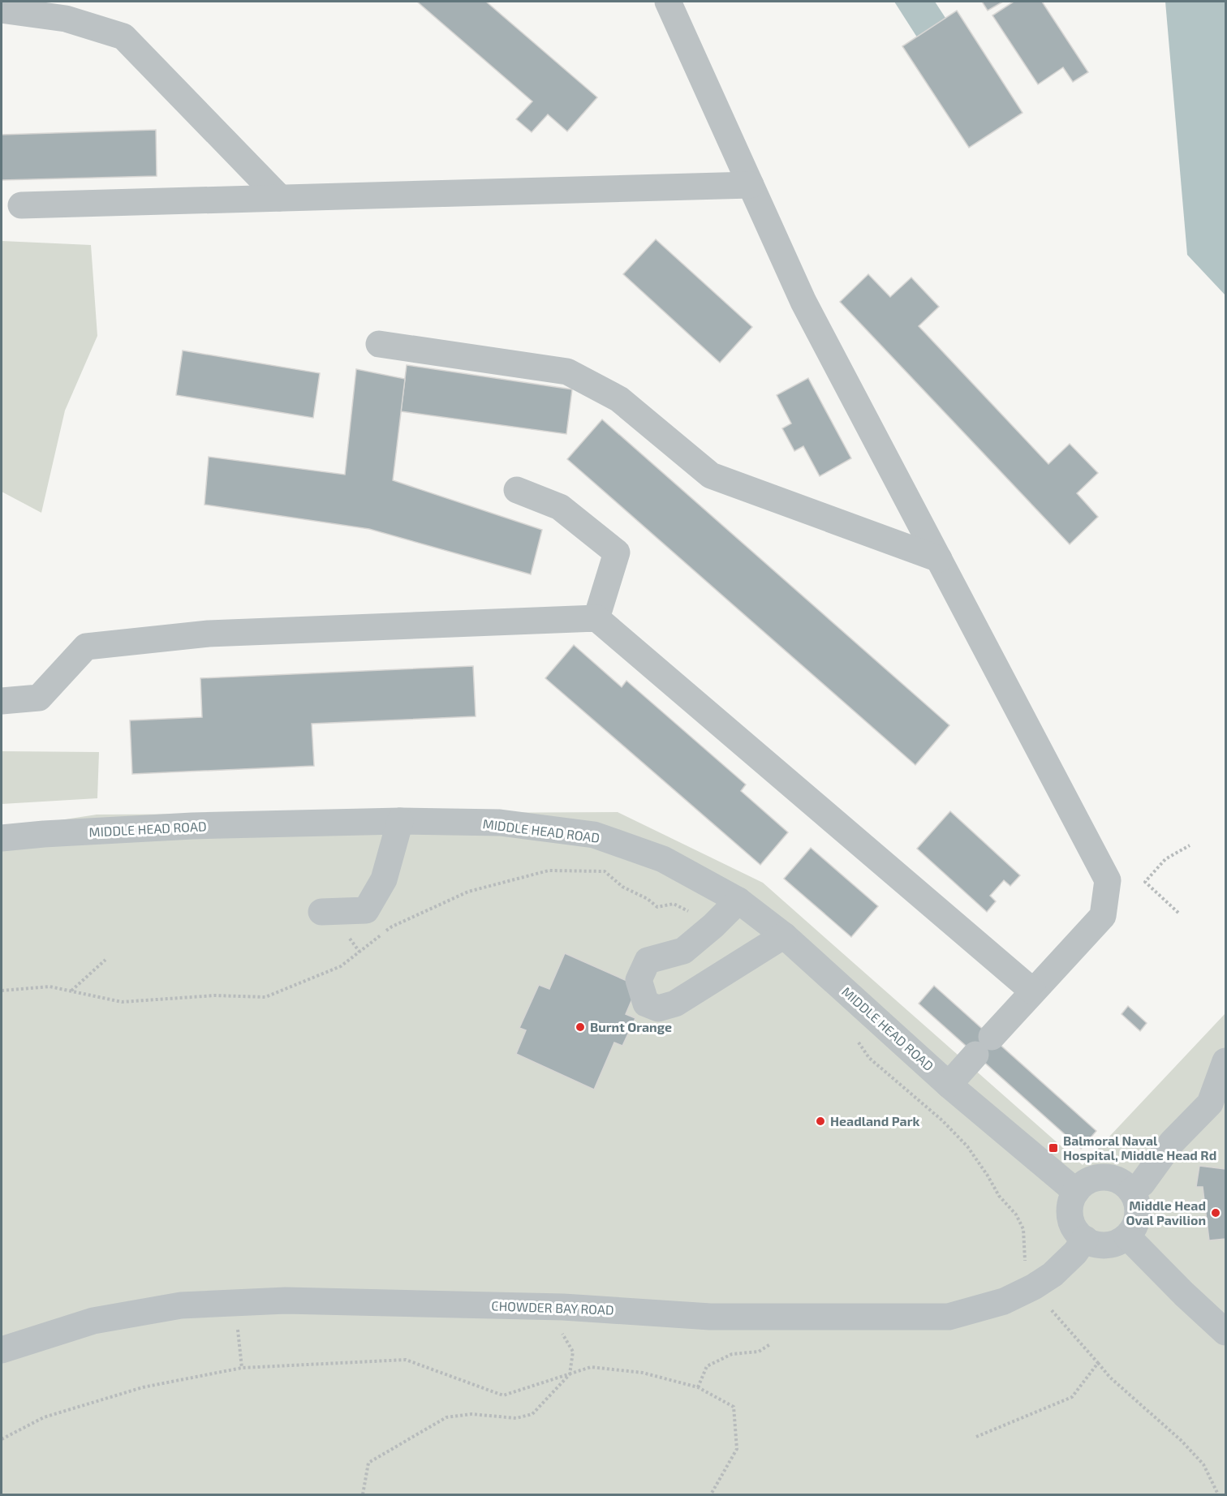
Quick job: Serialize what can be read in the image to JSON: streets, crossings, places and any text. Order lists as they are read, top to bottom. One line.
{"streets":{"street":["MIDDLE HEAD ROAD","CHOWDER BAY ROAD"]},"crossings":[["MIDDLE HEAD ROAD","CHOWDER BAY ROAD"]],"places":{"other":["Burnt Orange","Headland Park","Middle Head Oval Pavilion"],"transit":["Balmoral Naval Hospital, Middle Head Rd"]}}
